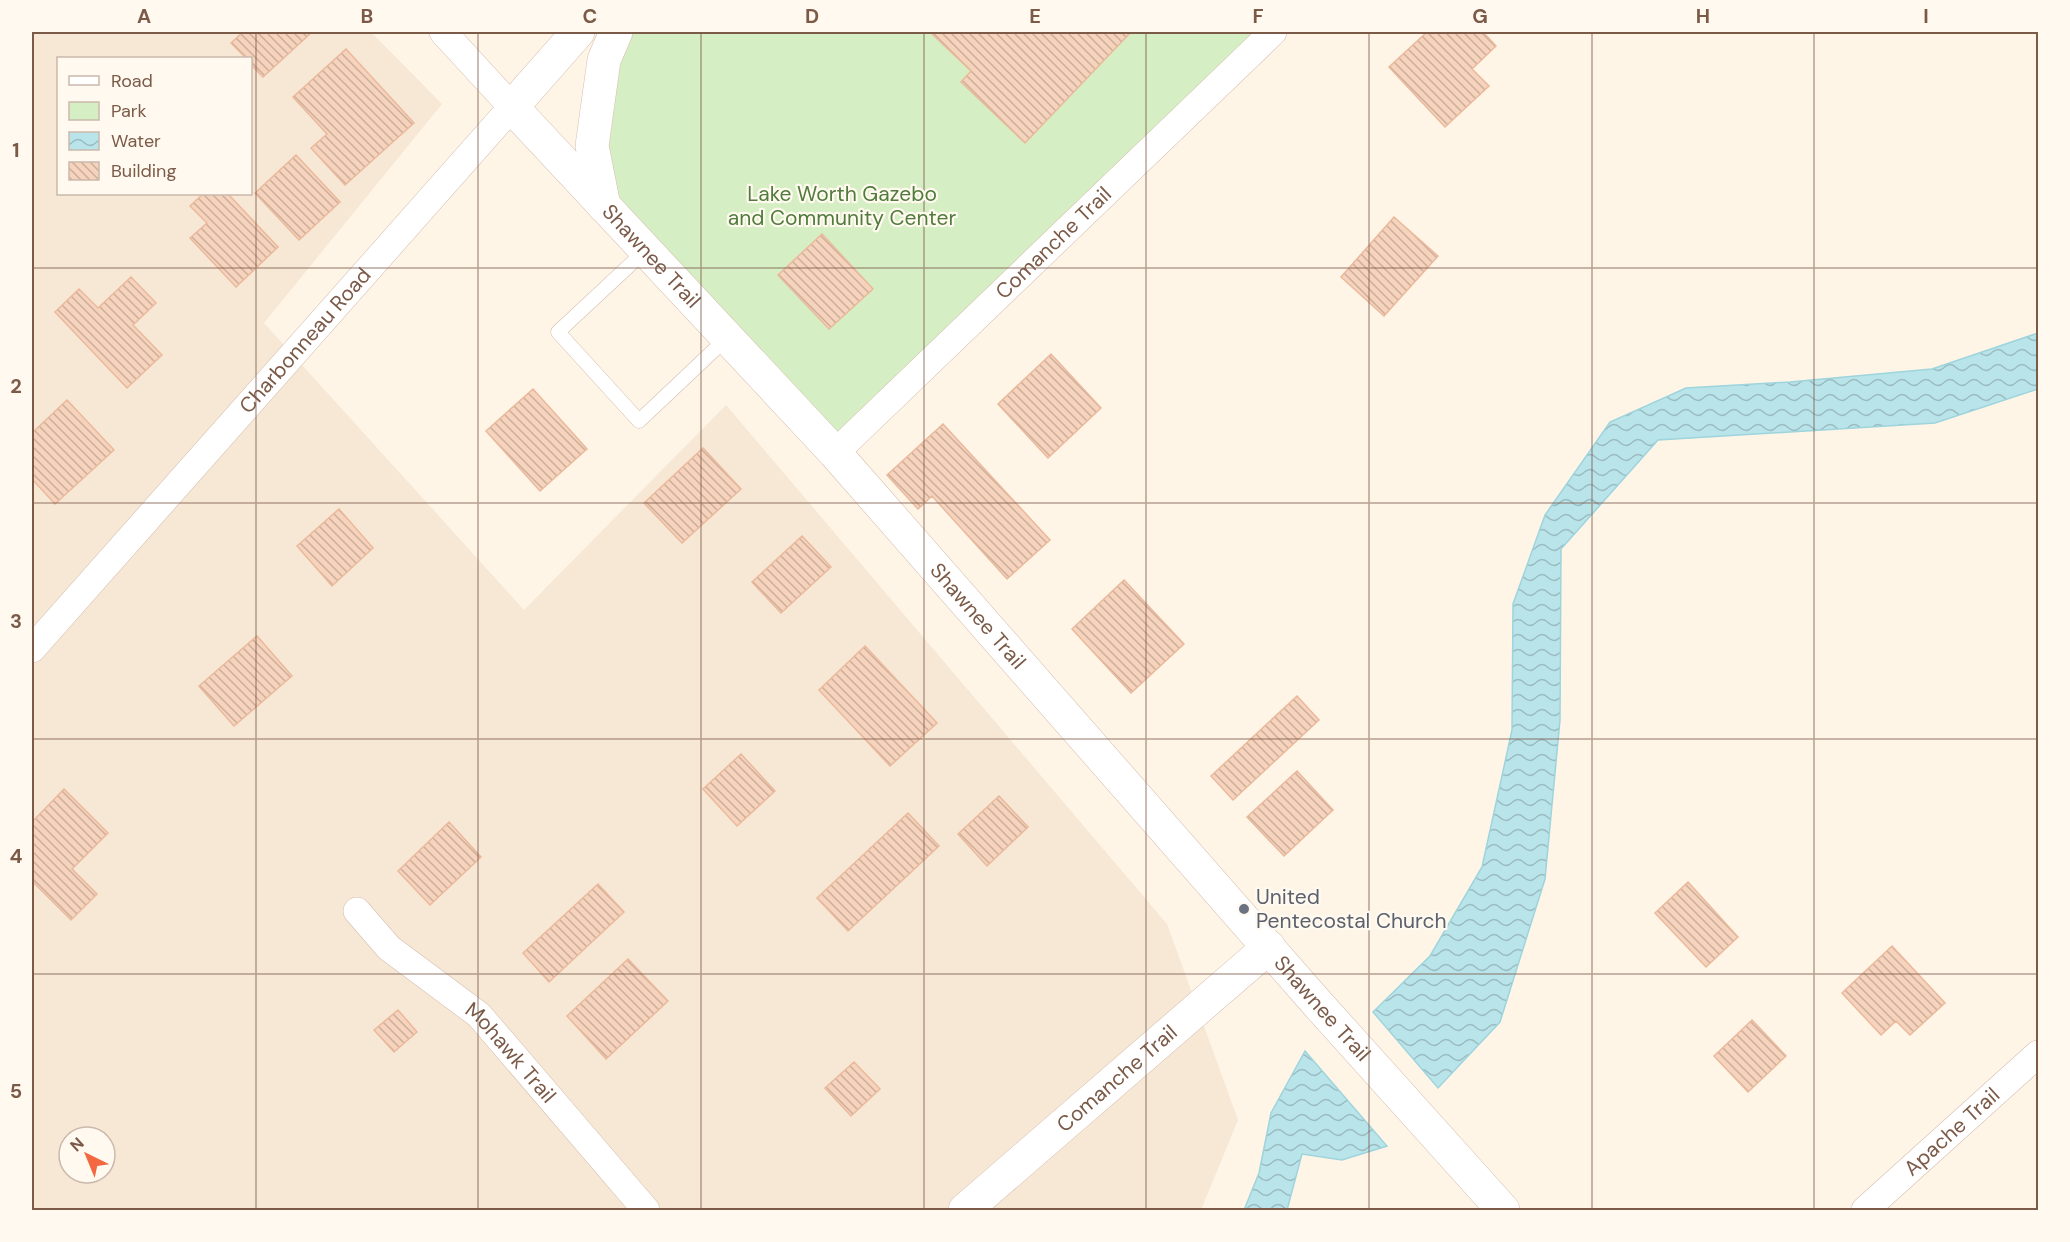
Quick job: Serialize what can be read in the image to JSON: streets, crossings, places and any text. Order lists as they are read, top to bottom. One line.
{"streets":{"street":["Comanche Trail","Shawnee Trail","Charbonneau Road","Mohawk Trail","Apache Trail"]},"crossings":[["Comanche Trail","Shawnee Trail"],["Shawnee Trail","Charbonneau Road"]],"parks":["Lake Worth Gazebo and Community Center"],"places":["United Pentecostal Church"],"legend":["Road","Park","Water","Building"],"north":"top left","grid":{"columns":["A","B","C","D","E","F","G","H","I"],"rows":["1","2","3","4","5"]}}
